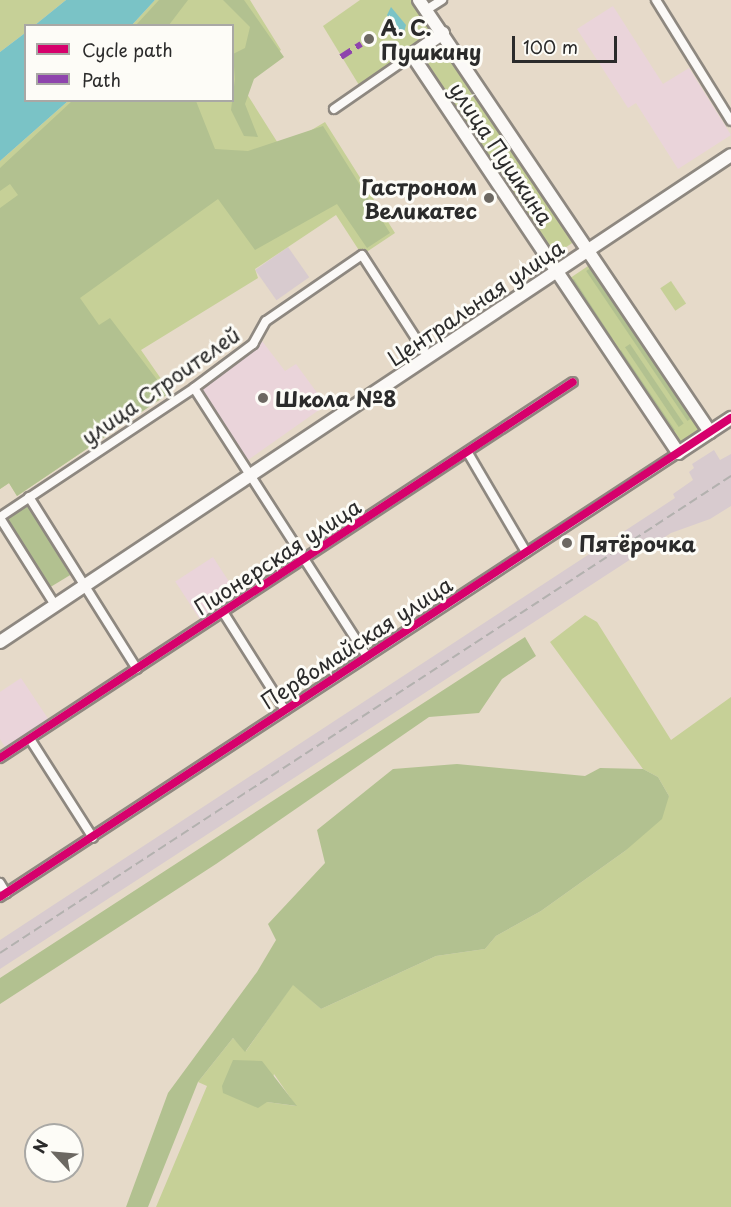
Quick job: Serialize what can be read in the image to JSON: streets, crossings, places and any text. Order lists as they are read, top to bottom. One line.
{"streets":{"street":["улица Пушкина","Центральная улица","улица Строителей","Пионерская улица","Первомайская улица"]},"crossings":[["улица Пушкина","Центральная улица"],["улица Пушкина","Первомайская улица"],["Центральная улица","улица Строителей"]],"places":["А. С. Пушкину","Гастроном Великатес","Школа №8","Пятёрочка"],"legend":["Cycle path","Path"],"scale_bar":"100 m","north":"top left"}
